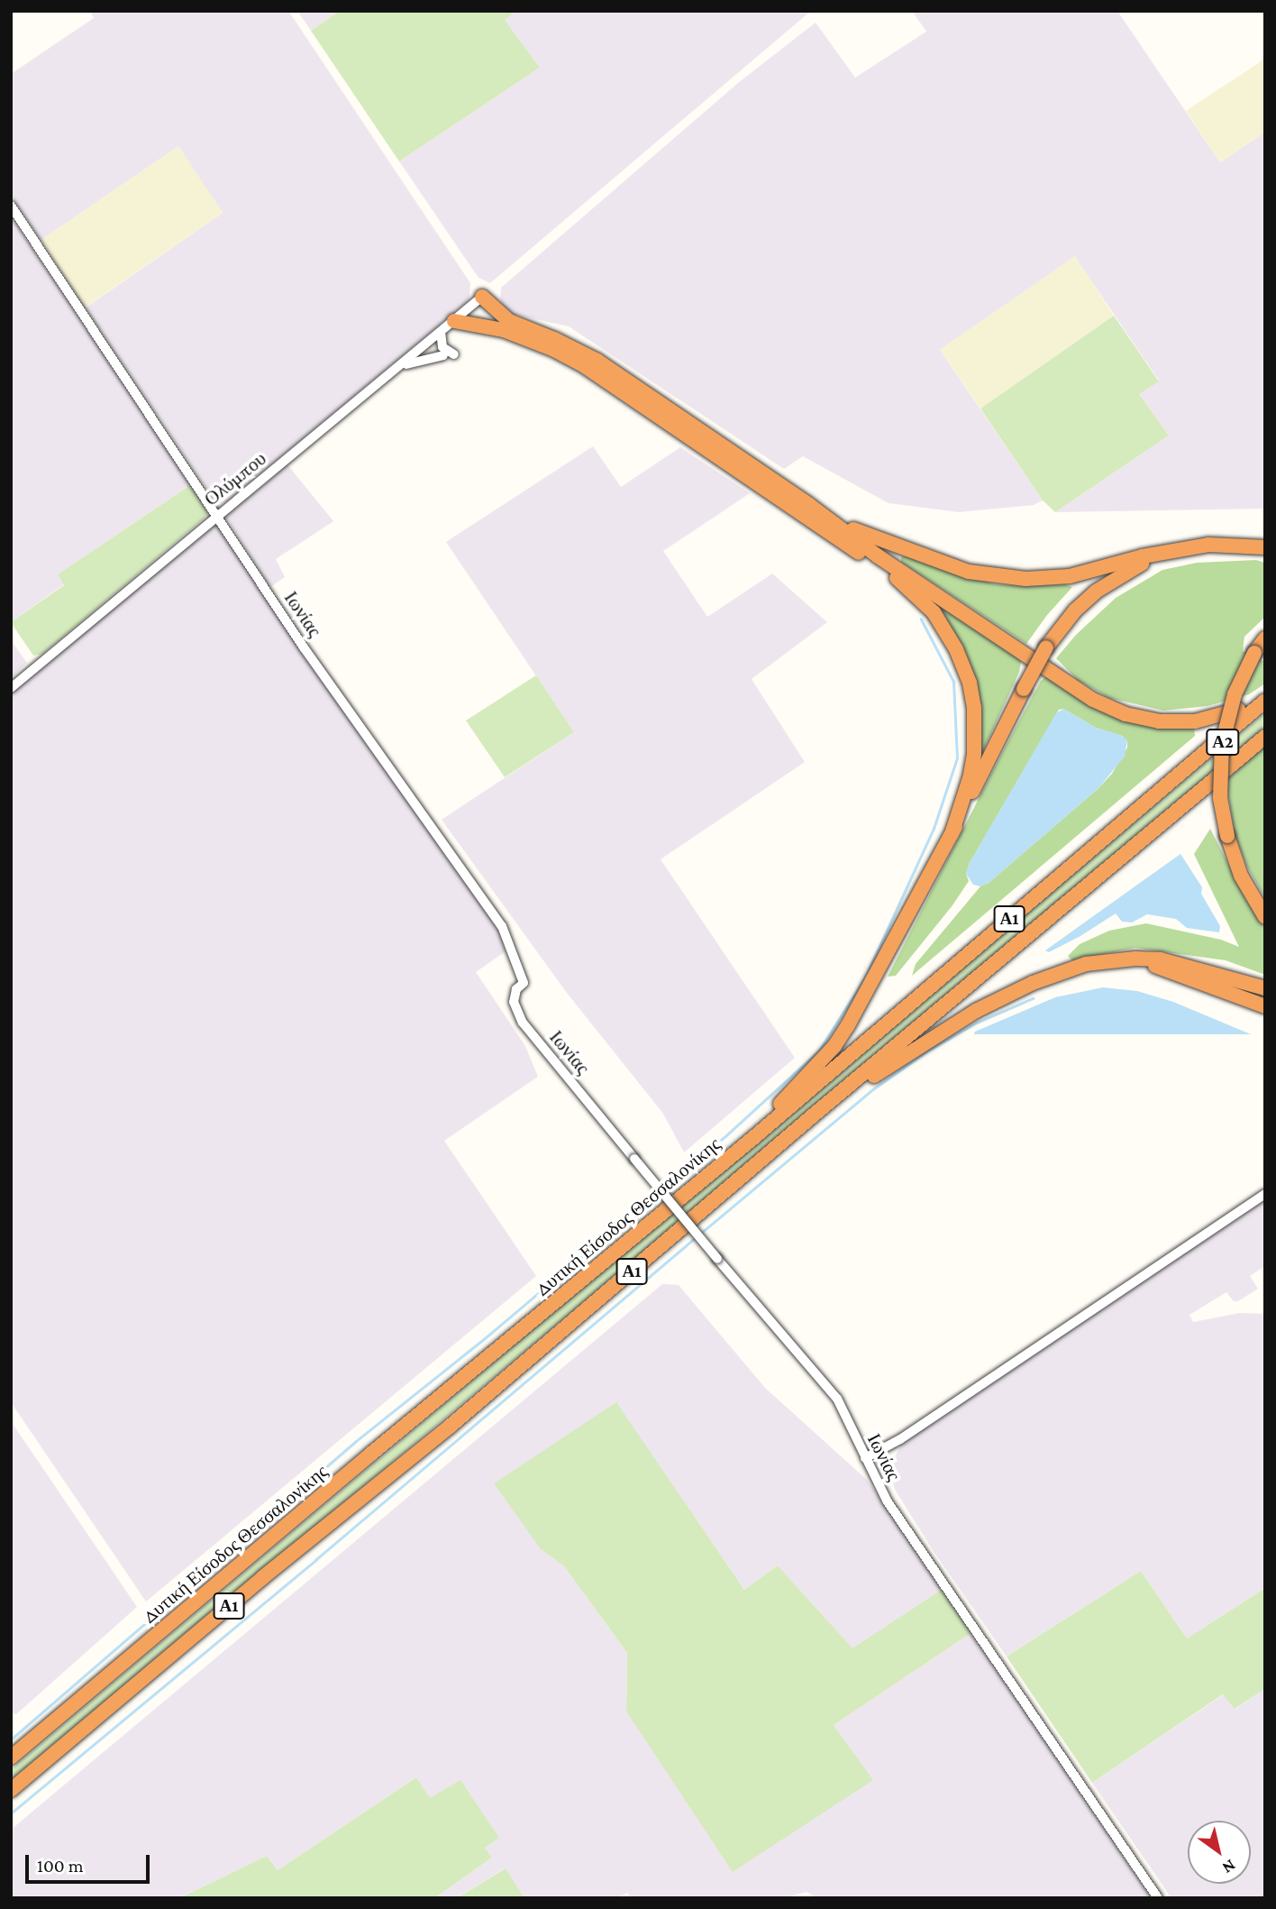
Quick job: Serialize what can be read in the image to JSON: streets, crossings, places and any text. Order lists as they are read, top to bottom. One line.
{"streets":{"highway":["Α2","Α1","Δυτική Είσοδος Θεσσαλονίκης"],"street":["Ολύμπου","Ιωνίας"]},"crossings":[["Ολύμπου","Ιωνίας"]],"scale_bar":"100 m","north":"bottom right"}
